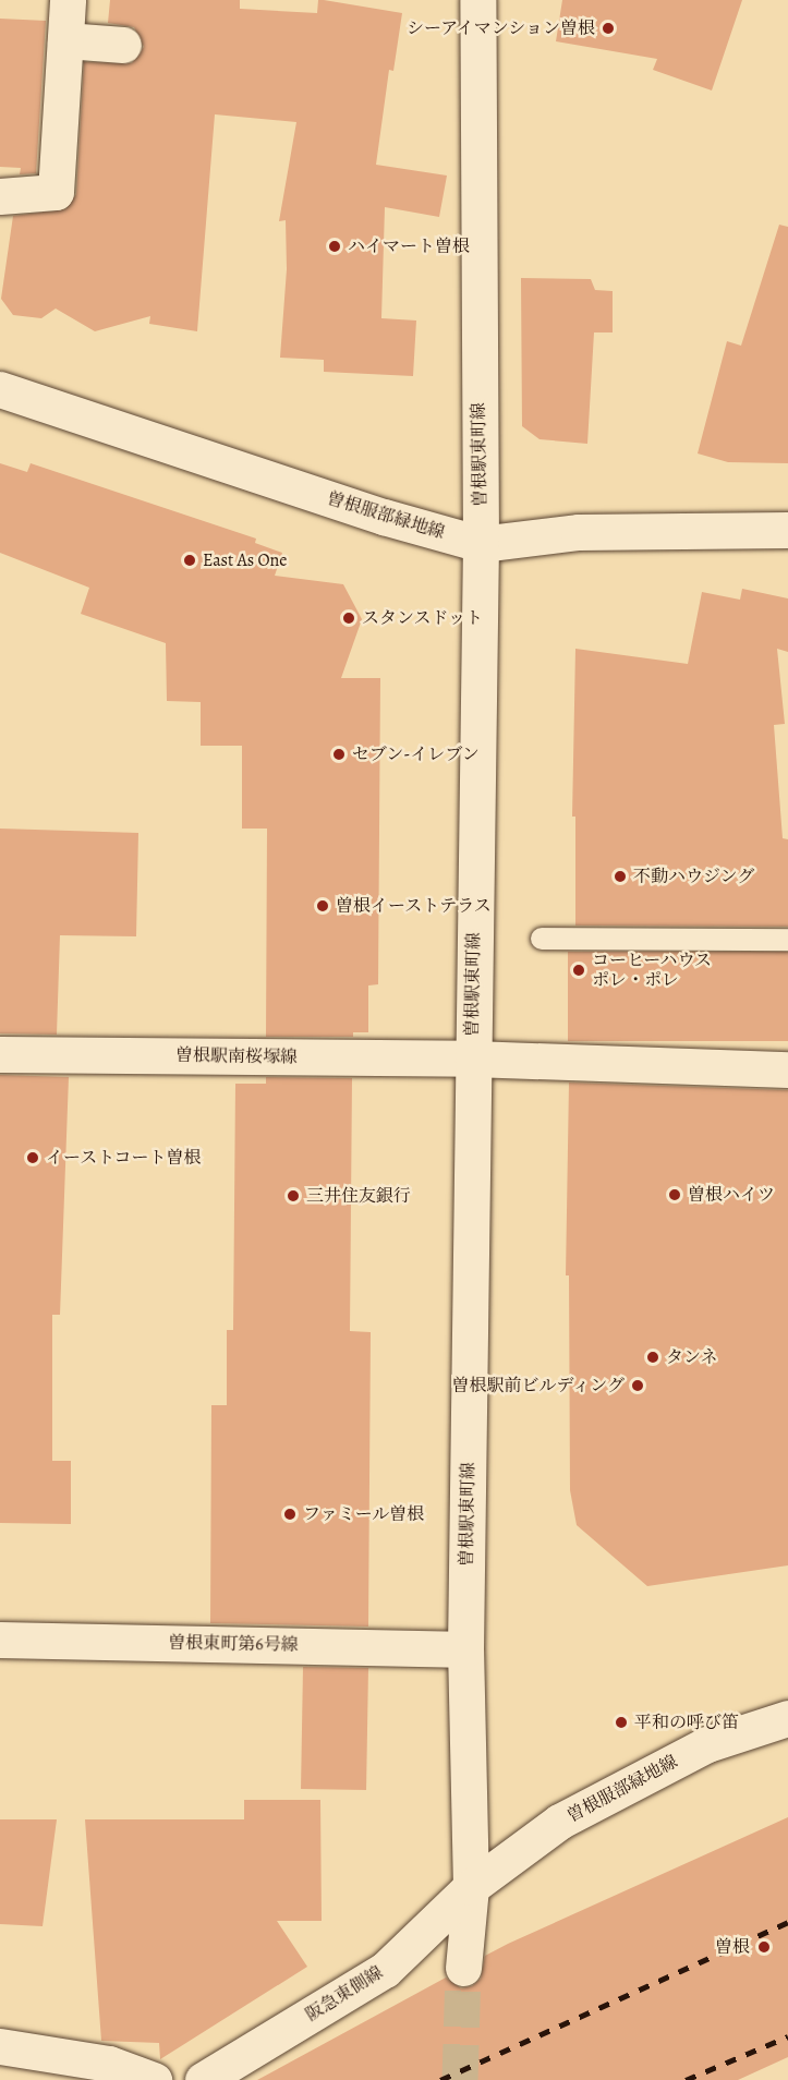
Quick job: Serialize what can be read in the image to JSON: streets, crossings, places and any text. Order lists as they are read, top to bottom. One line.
{"streets":{"street":["曽根駅東町線","曽根服部緑地線","曽根駅南桜塚線","曽根東町第6号線","阪急東側線"]},"crossings":[["曽根駅東町線","曽根服部緑地線"],["曽根駅東町線","曽根駅南桜塚線"],["曽根駅東町線","曽根東町第6号線"],["曽根駅東町線","阪急東側線"],["曽根服部緑地線","阪急東側線"]],"places":["シーアイマンション曽根","ハイマート曽根","East As One","スタンスドット","セブン-イレブン","不動ハウジング","曽根イーストテラス","コーヒーハウス ポレ・ポレ","イーストコート曽根","曽根ハイツ","三井住友銀行","タンネ","曽根駅前ビルディング","ファミール曽根","平和の呼び笛","曽根"]}
